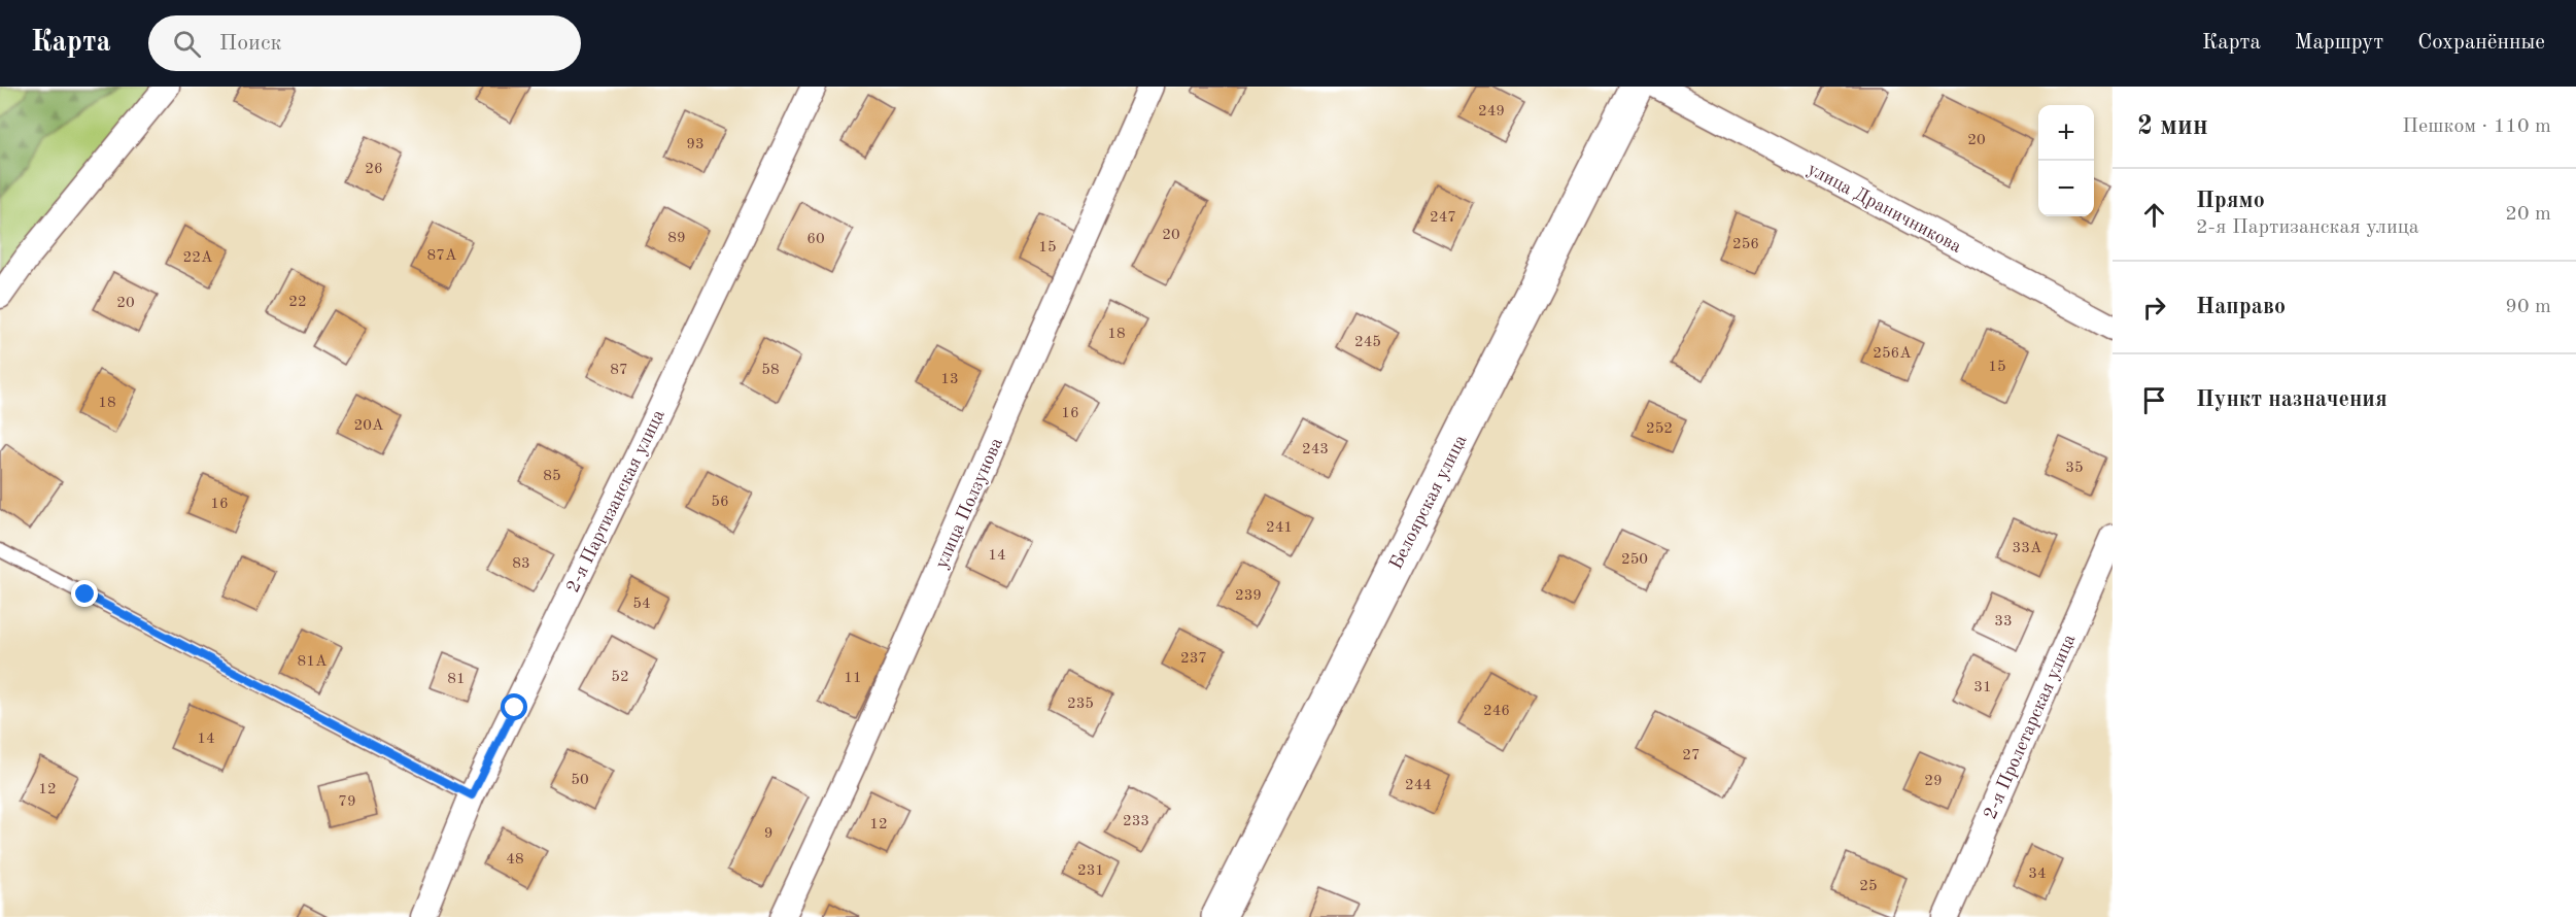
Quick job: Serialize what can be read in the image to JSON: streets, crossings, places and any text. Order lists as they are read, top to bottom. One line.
{"streets":{"street":["улица Драничникова","2-я Партизанская улица","Белоярская улица","улица Ползунова","2-я Пролетарская улица"]},"house_numbers":["249","20","93","26","247","20","89","60","256","15","87А","22А","22","20","18","245","256А","15","87","58","13","18","16","20А","252","243","35","85","56","16","241","33А","14","250","83","239","54","33","237","81А","52","11","81","31","235","246","14","27","50","29","244","12","79","233","12","9","48","231","34","25"],"page":{"header":"Карта","search":"Поиск","nav":["Карта","Маршрут","Сохранённые"],"heading":["2 мин","Пешком · 110 m"],"map_buttons":["+","−"],"list":[["Прямо","2-я Партизанская улица","20 m"],["Направо","90 m"],"Пункт назначения"]}}
